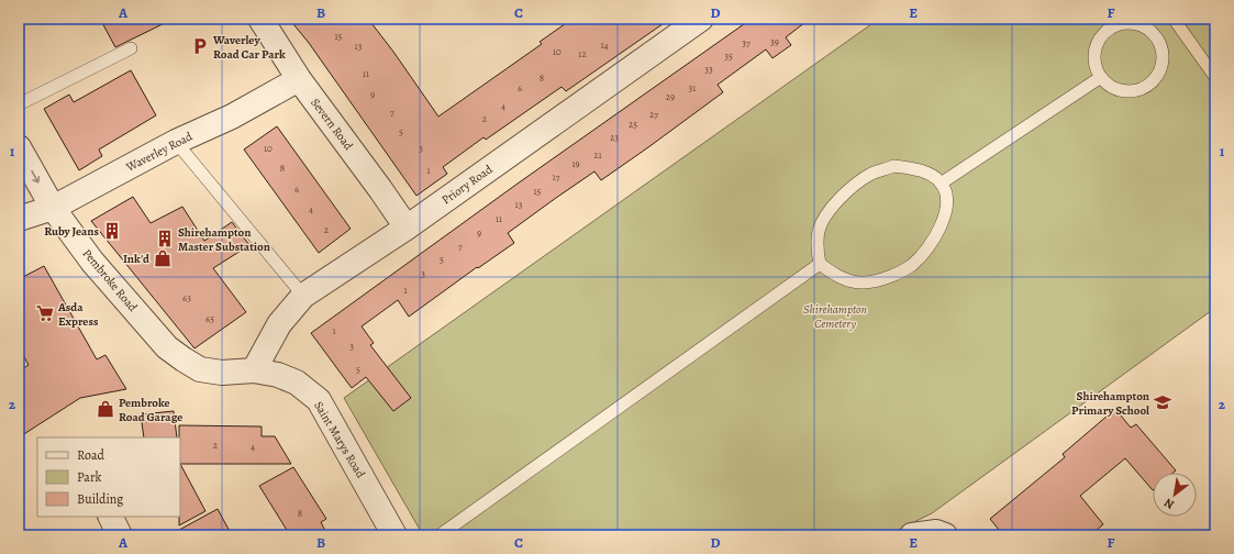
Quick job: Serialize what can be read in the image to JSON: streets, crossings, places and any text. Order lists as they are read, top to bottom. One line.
{"streets":{"street":["Severn Road","Waverley Road","Priory Road","Pembroke Road","Saint Marys Road"]},"crossings":[["Severn Road","Waverley Road"],["Severn Road","Priory Road"],["Waverley Road","Pembroke Road"],["Priory Road","Saint Marys Road"],["Pembroke Road","Saint Marys Road"]],"parks":["Shirehampton Cemetery"],"places":{"parking":["Waverley Road Car Park"],"building":["Ruby Jeans","Shirehampton Master Substation"],"shop":["Ink'd","Pembroke Road Garage"],"supermarket":["Asda Express"],"school or university":["Shirehampton Primary School"]},"house_numbers":["15","39","37","14","13","10","12","35","33","11","8","6","31","9","29","4","7","27","2","25","5","23","10","3","21","19","8","1","17","6","15","13","4","11","2","9","7","5","3","1","63","65","1","3","5","2","4","8"],"legend":["Road","Park","Building"],"north":"bottom left","grid":{"columns":["A","B","C","D","E","F"],"rows":["1","2"]}}
